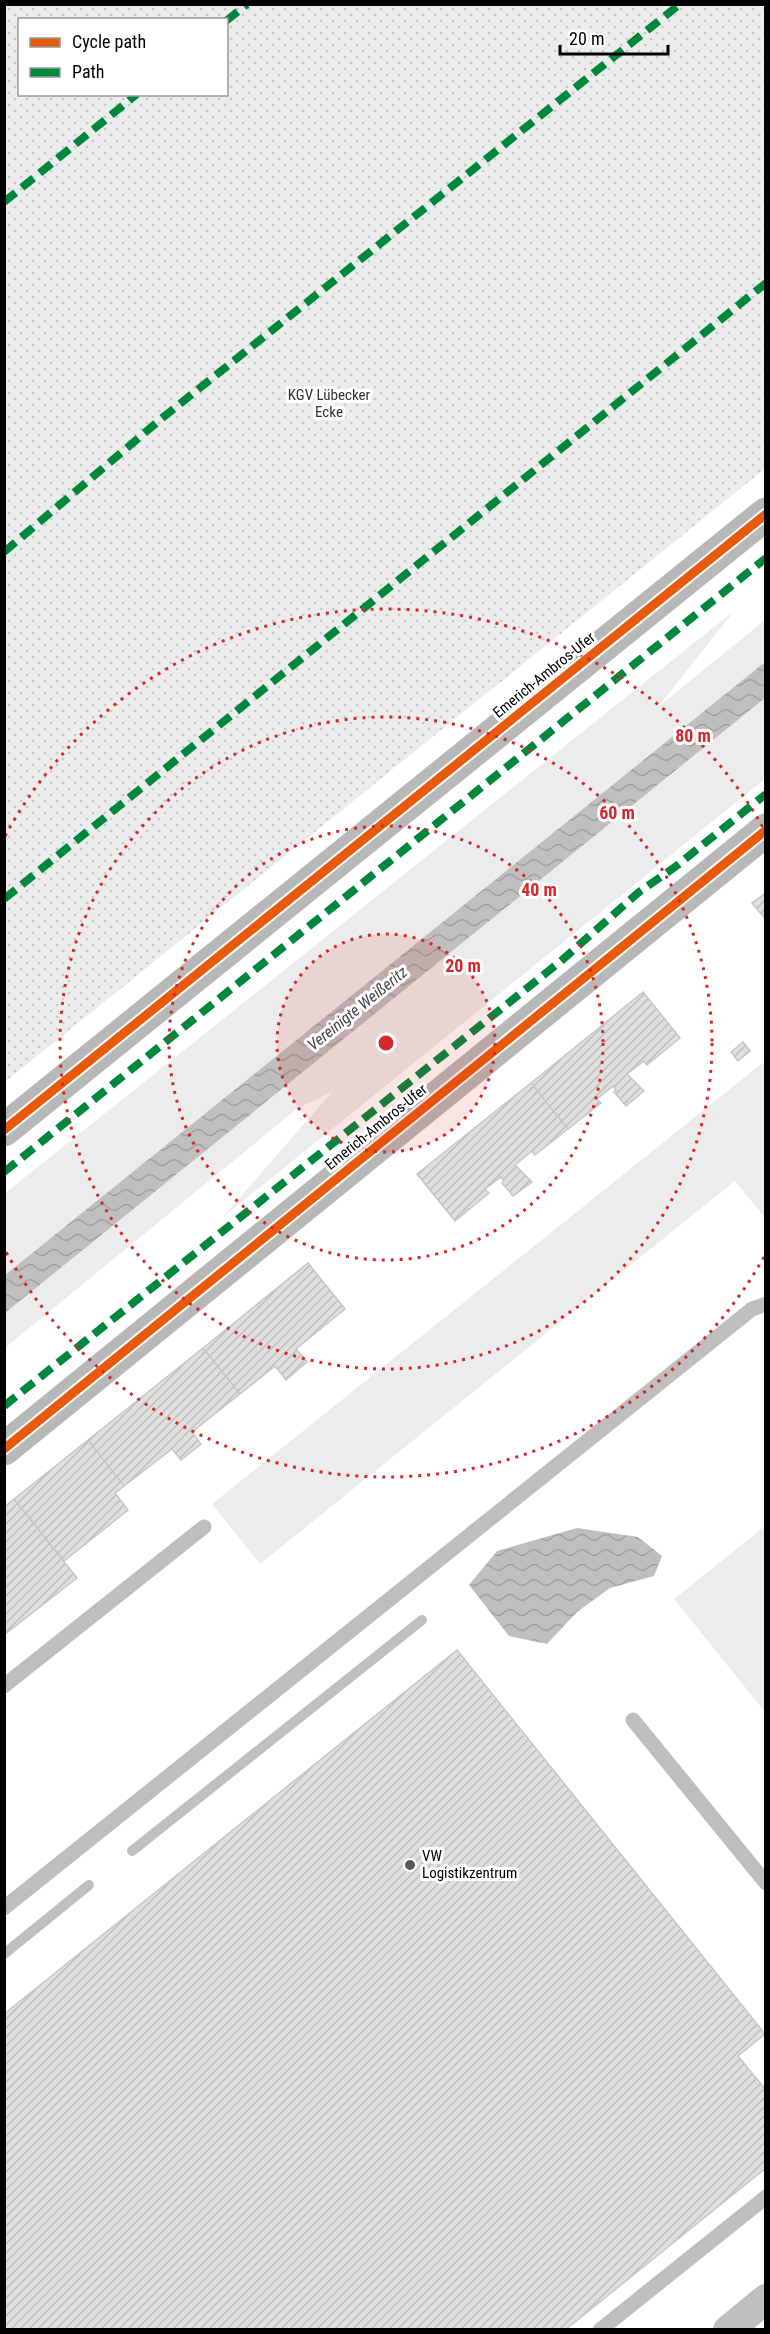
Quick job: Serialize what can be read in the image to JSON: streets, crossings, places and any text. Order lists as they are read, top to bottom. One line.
{"streets":{"main road":["Emerich-Ambros-Ufer"]},"water":["Vereinigte Weißeritz"],"parks":["KGV Lübecker Ecke"],"places":["VW Logistikzentrum"],"legend":["Cycle path","Path"],"scale_bar":"20 m","rings":["80 m","60 m","40 m","20 m"]}
